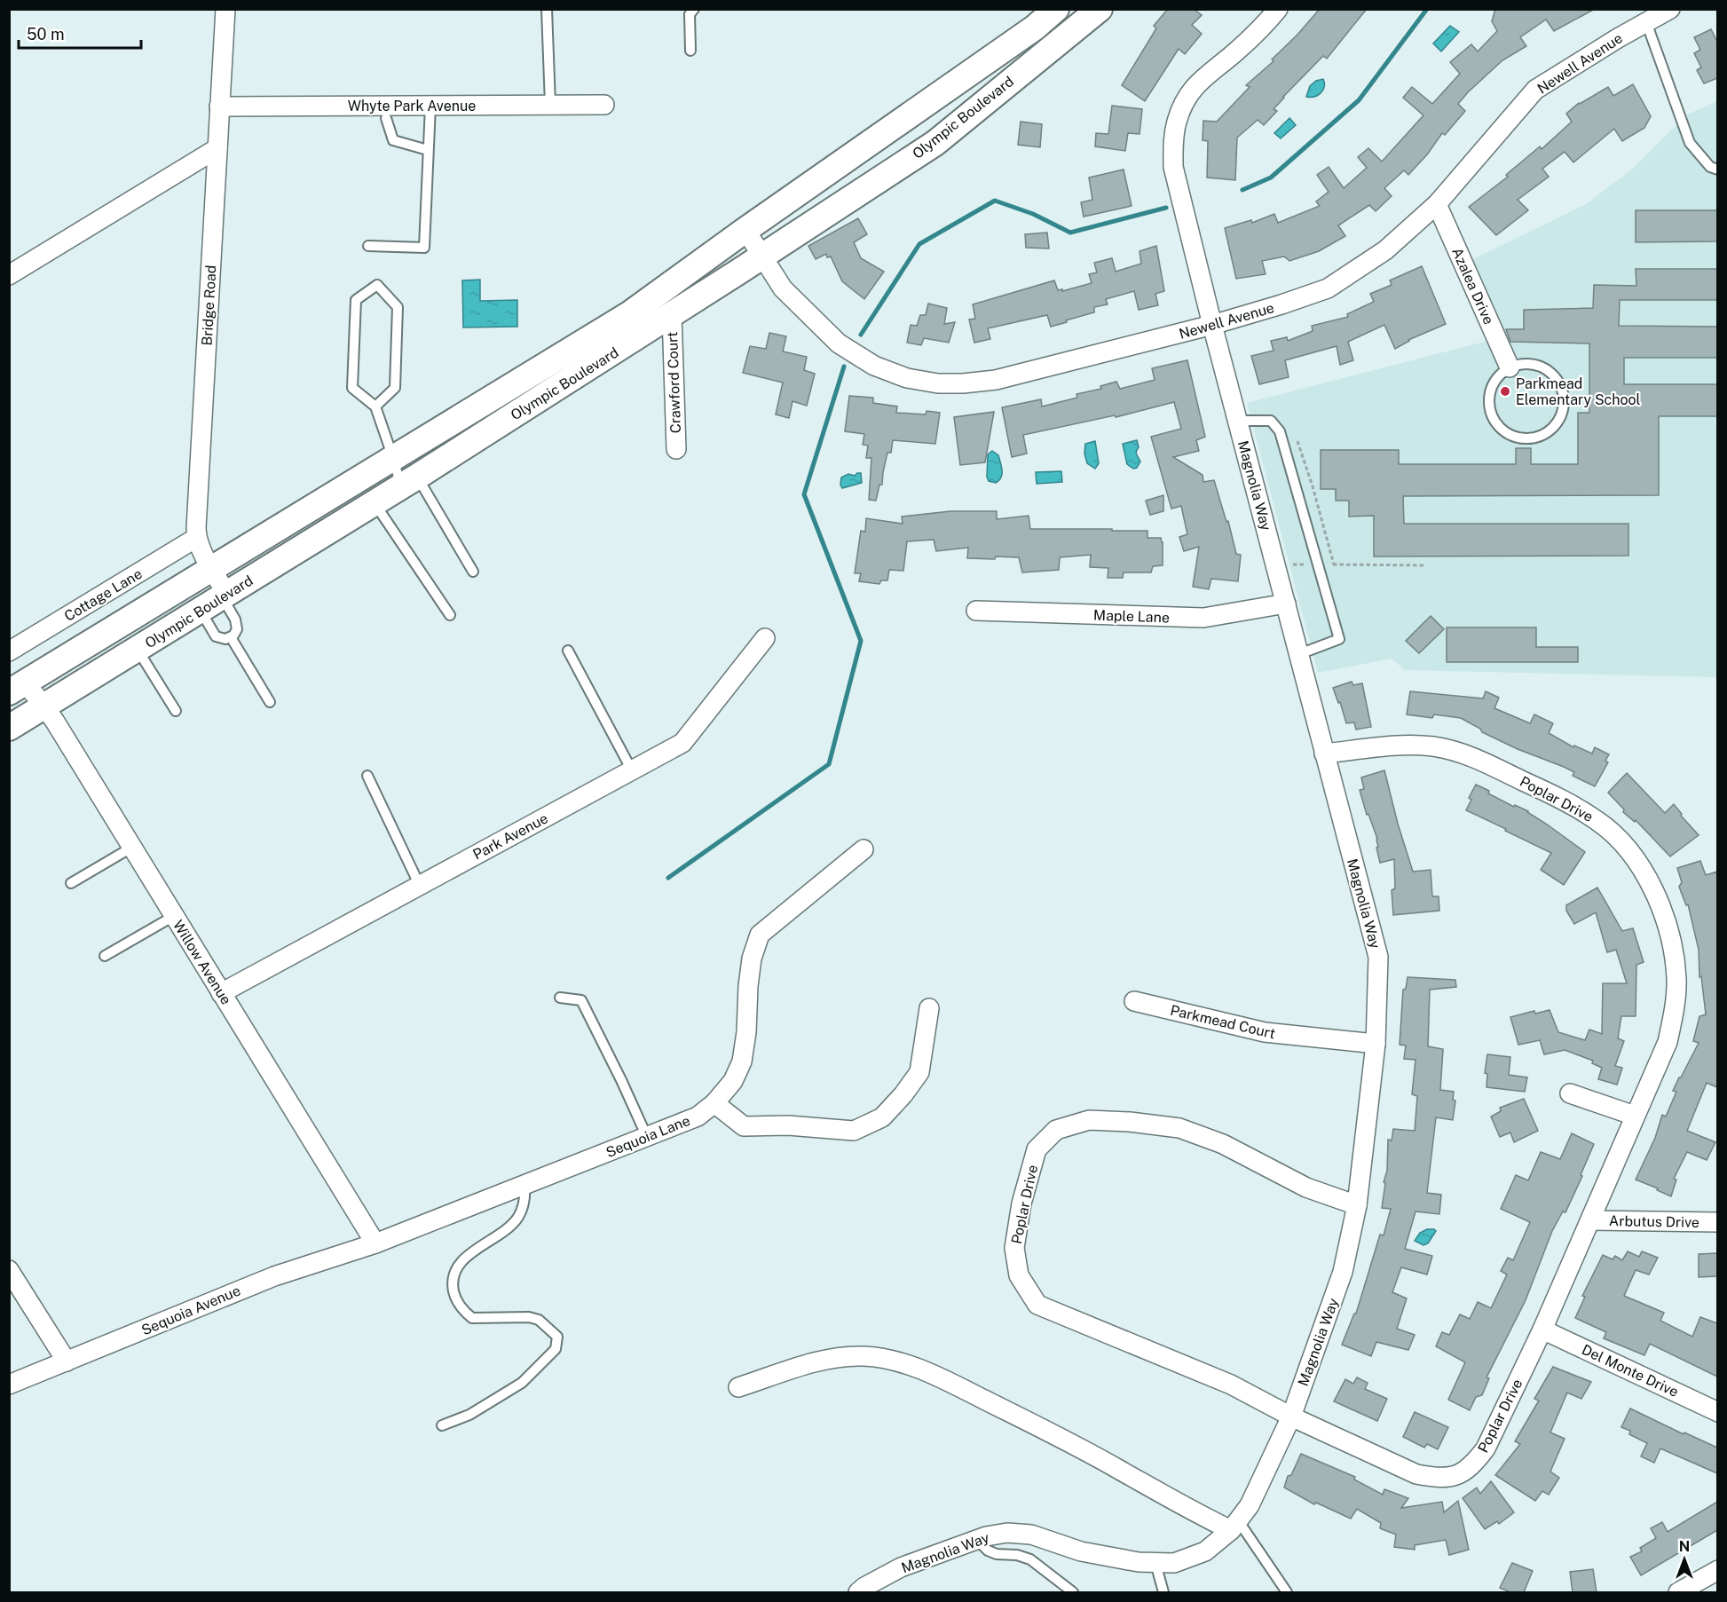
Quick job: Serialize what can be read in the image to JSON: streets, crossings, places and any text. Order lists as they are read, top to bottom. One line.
{"streets":{"main road":["Olympic Boulevard"],"street":["Newell Avenue","Whyte Park Avenue","Azalea Drive","Bridge Road","Crawford Court","Magnolia Way","Cottage Lane","Maple Lane","Poplar Drive","Park Avenue","Willow Avenue","Parkmead Court","Sequoia Lane","Arbutus Drive","Sequoia Avenue","Del Monte Drive"]},"crossings":[["Newell Avenue","Olympic Boulevard"],["Newell Avenue","Azalea Drive"],["Newell Avenue","Magnolia Way"],["Whyte Park Avenue","Bridge Road"],["Olympic Boulevard","Bridge Road"],["Olympic Boulevard","Crawford Court"],["Olympic Boulevard","Willow Avenue"],["Bridge Road","Cottage Lane"],["Magnolia Way","Maple Lane"],["Magnolia Way","Poplar Drive"],["Magnolia Way","Parkmead Court"],["Poplar Drive","Arbutus Drive"],["Poplar Drive","Del Monte Drive"],["Park Avenue","Willow Avenue"],["Willow Avenue","Sequoia Lane"],["Willow Avenue","Sequoia Avenue"],["Sequoia Lane","Sequoia Avenue"]],"places":["Parkmead Elementary School"],"scale_bar":"50 m","north":"top"}
